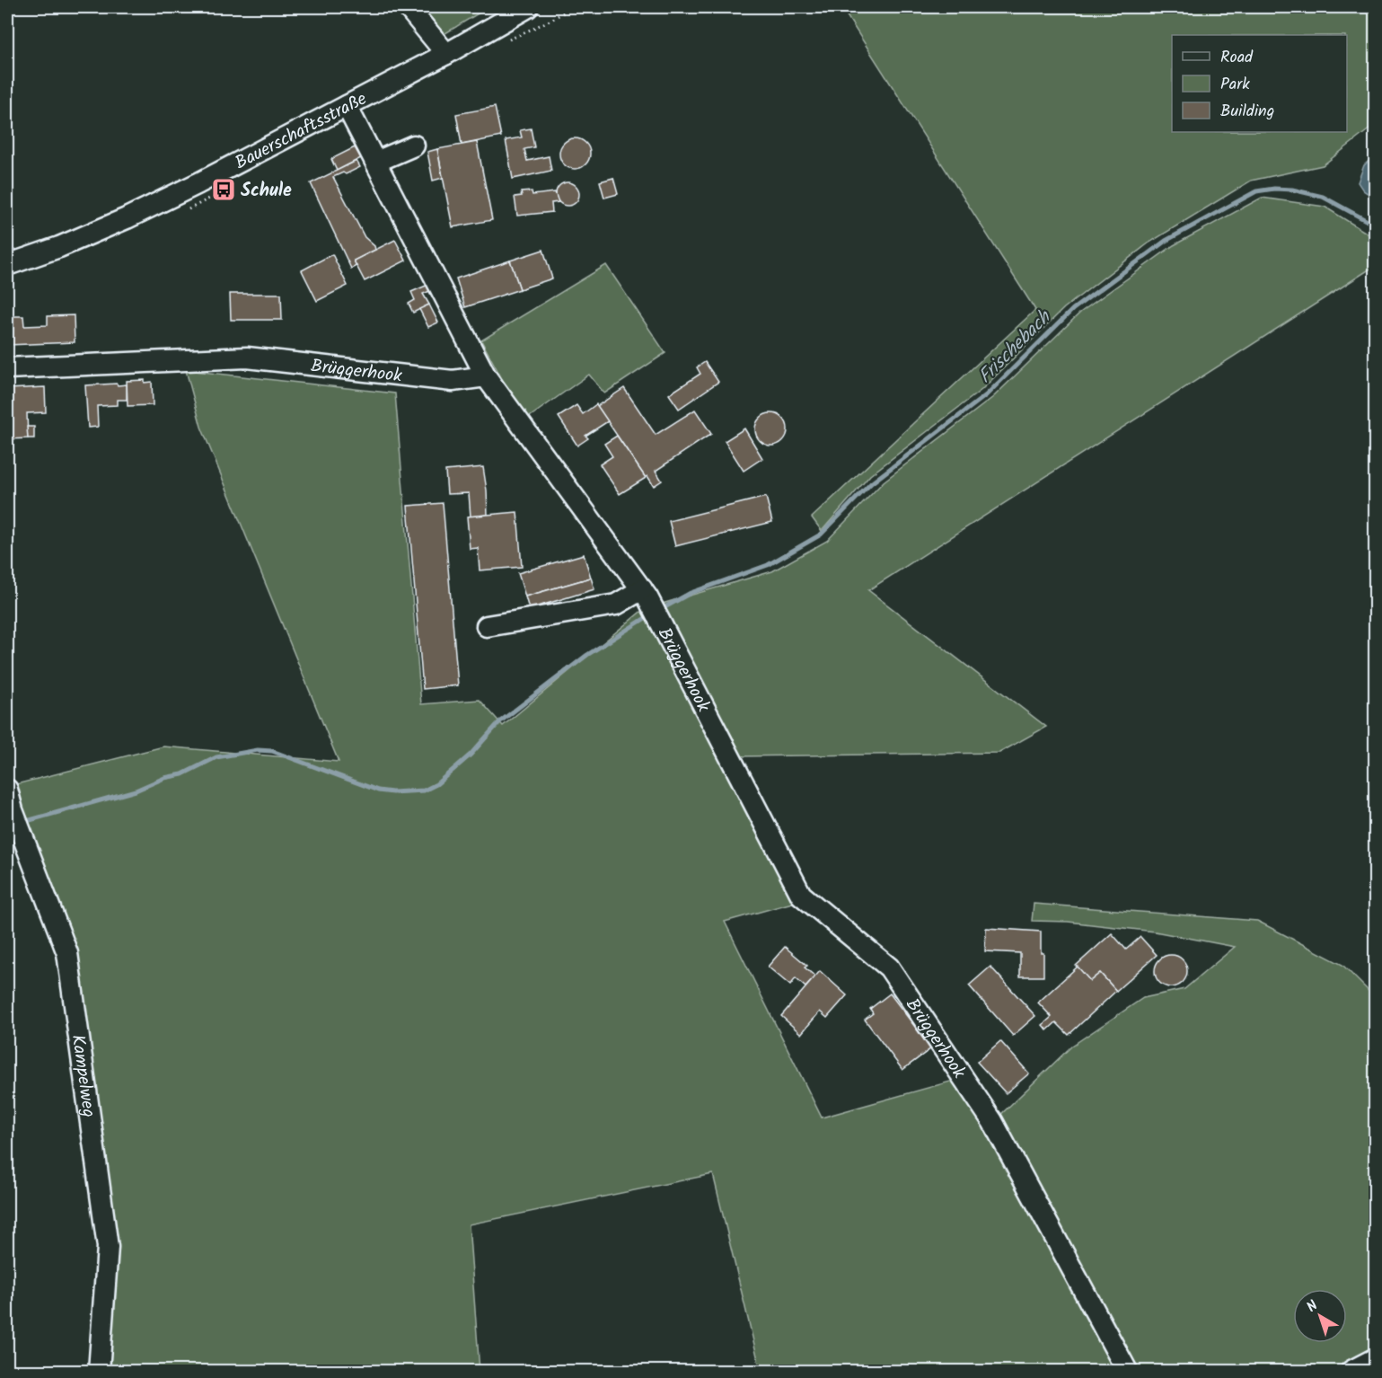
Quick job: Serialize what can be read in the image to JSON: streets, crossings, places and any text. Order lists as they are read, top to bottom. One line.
{"streets":{"street":["Bauerschaftsstraße","Brüggerhook","Kampelweg"]},"water":["Frischebach"],"places":{"bus stop":["Schule"]},"legend":["Road","Park","Building"],"north":"top left"}
